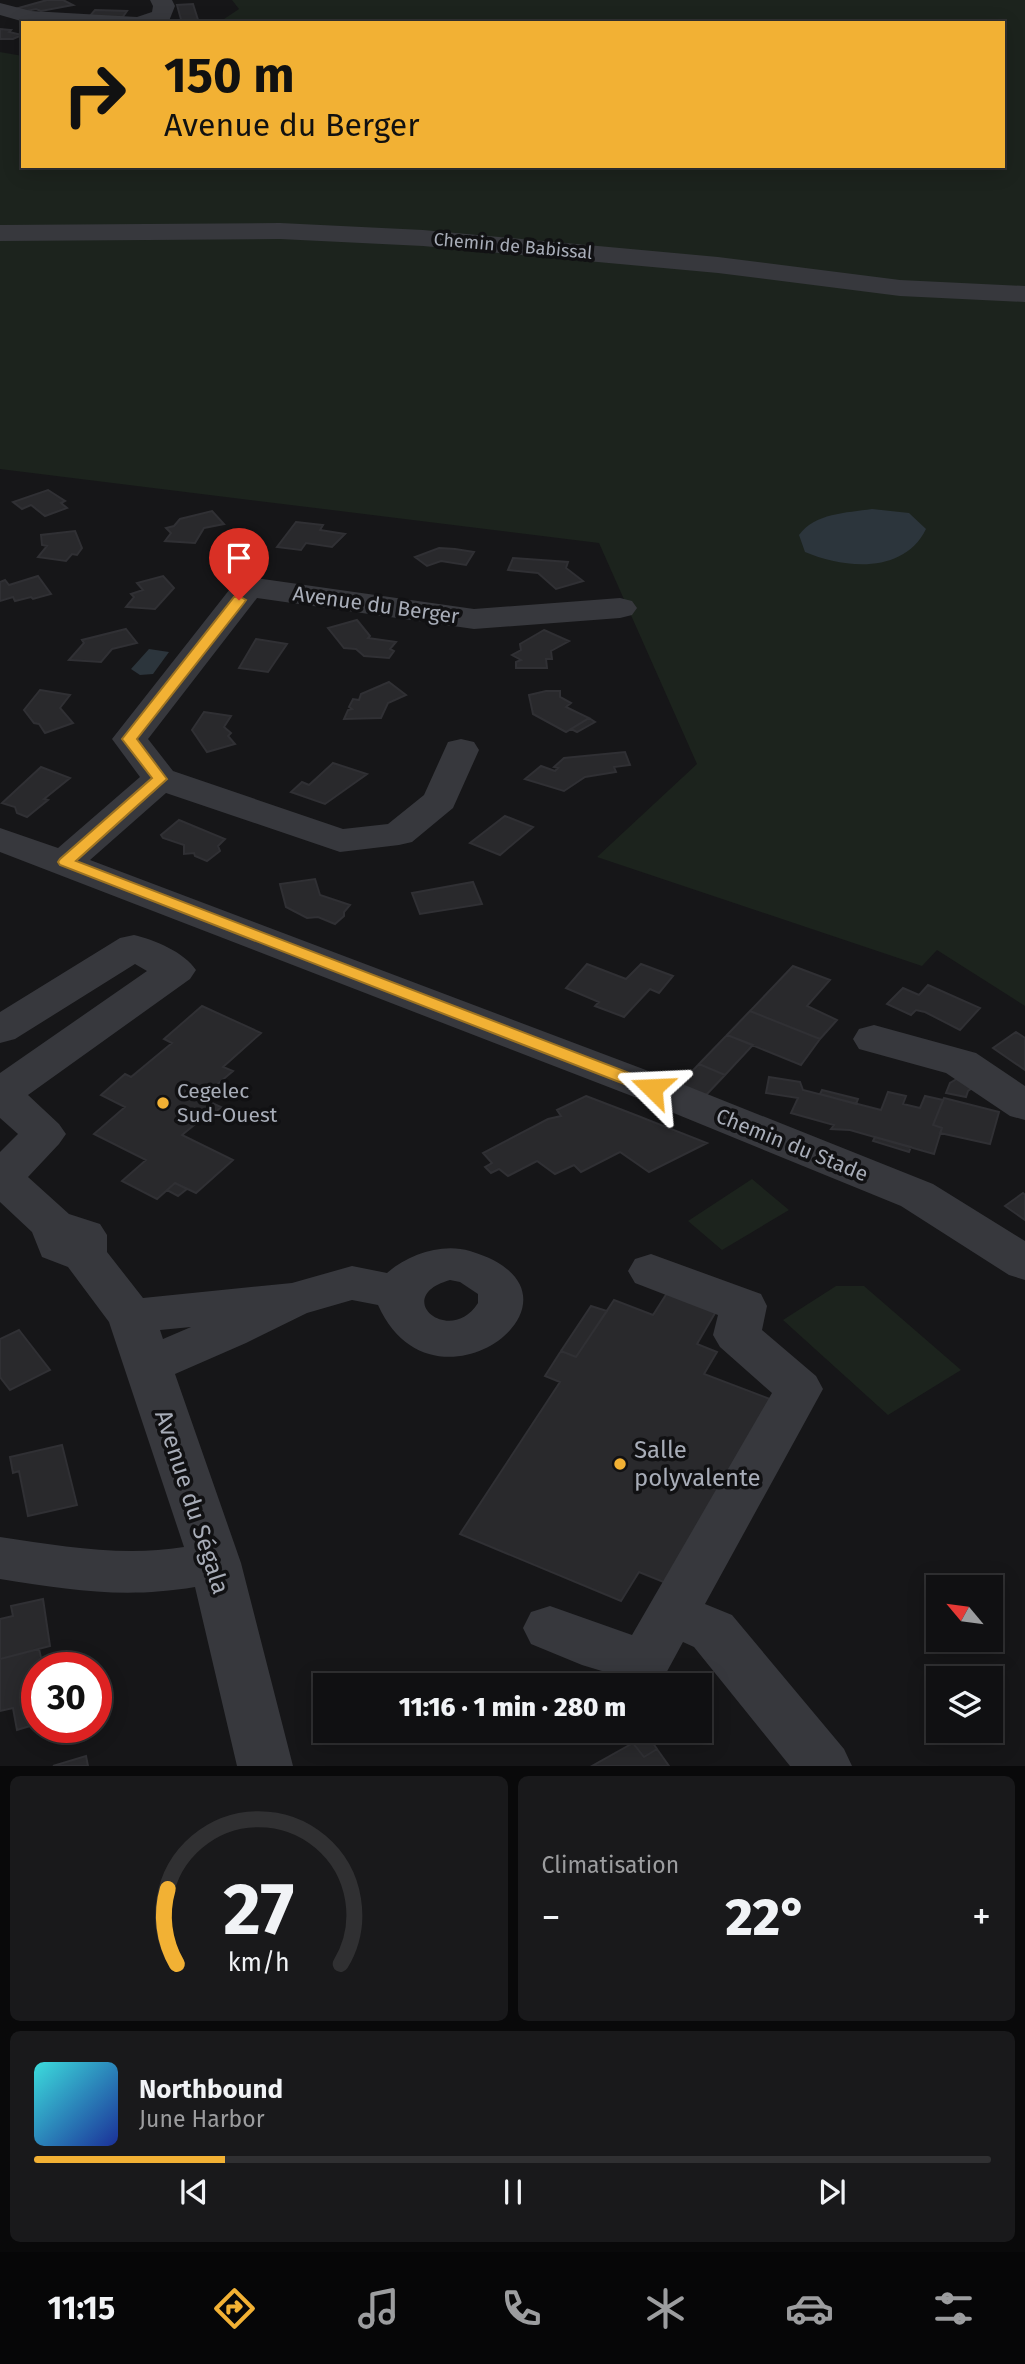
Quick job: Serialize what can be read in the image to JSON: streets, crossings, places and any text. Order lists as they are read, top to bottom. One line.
{"streets":{"street":["Chemin de Babissal","Avenue du Berger","Chemin du Stade","Avenue du Ségala"]},"places":["Cegelec Sud-Ouest","Salle polyvalente"],"north":"top left","page":{"turn":["150 m","Avenue du Berger"],"limit":"30","trip":"11:16 · 1 min · 280 m","tile":"Climatisation","heat":["−","22°","+"],"song":["Northbound","June Harbor"],"tabs":"11:15","gauge":["27","km/h"]}}
